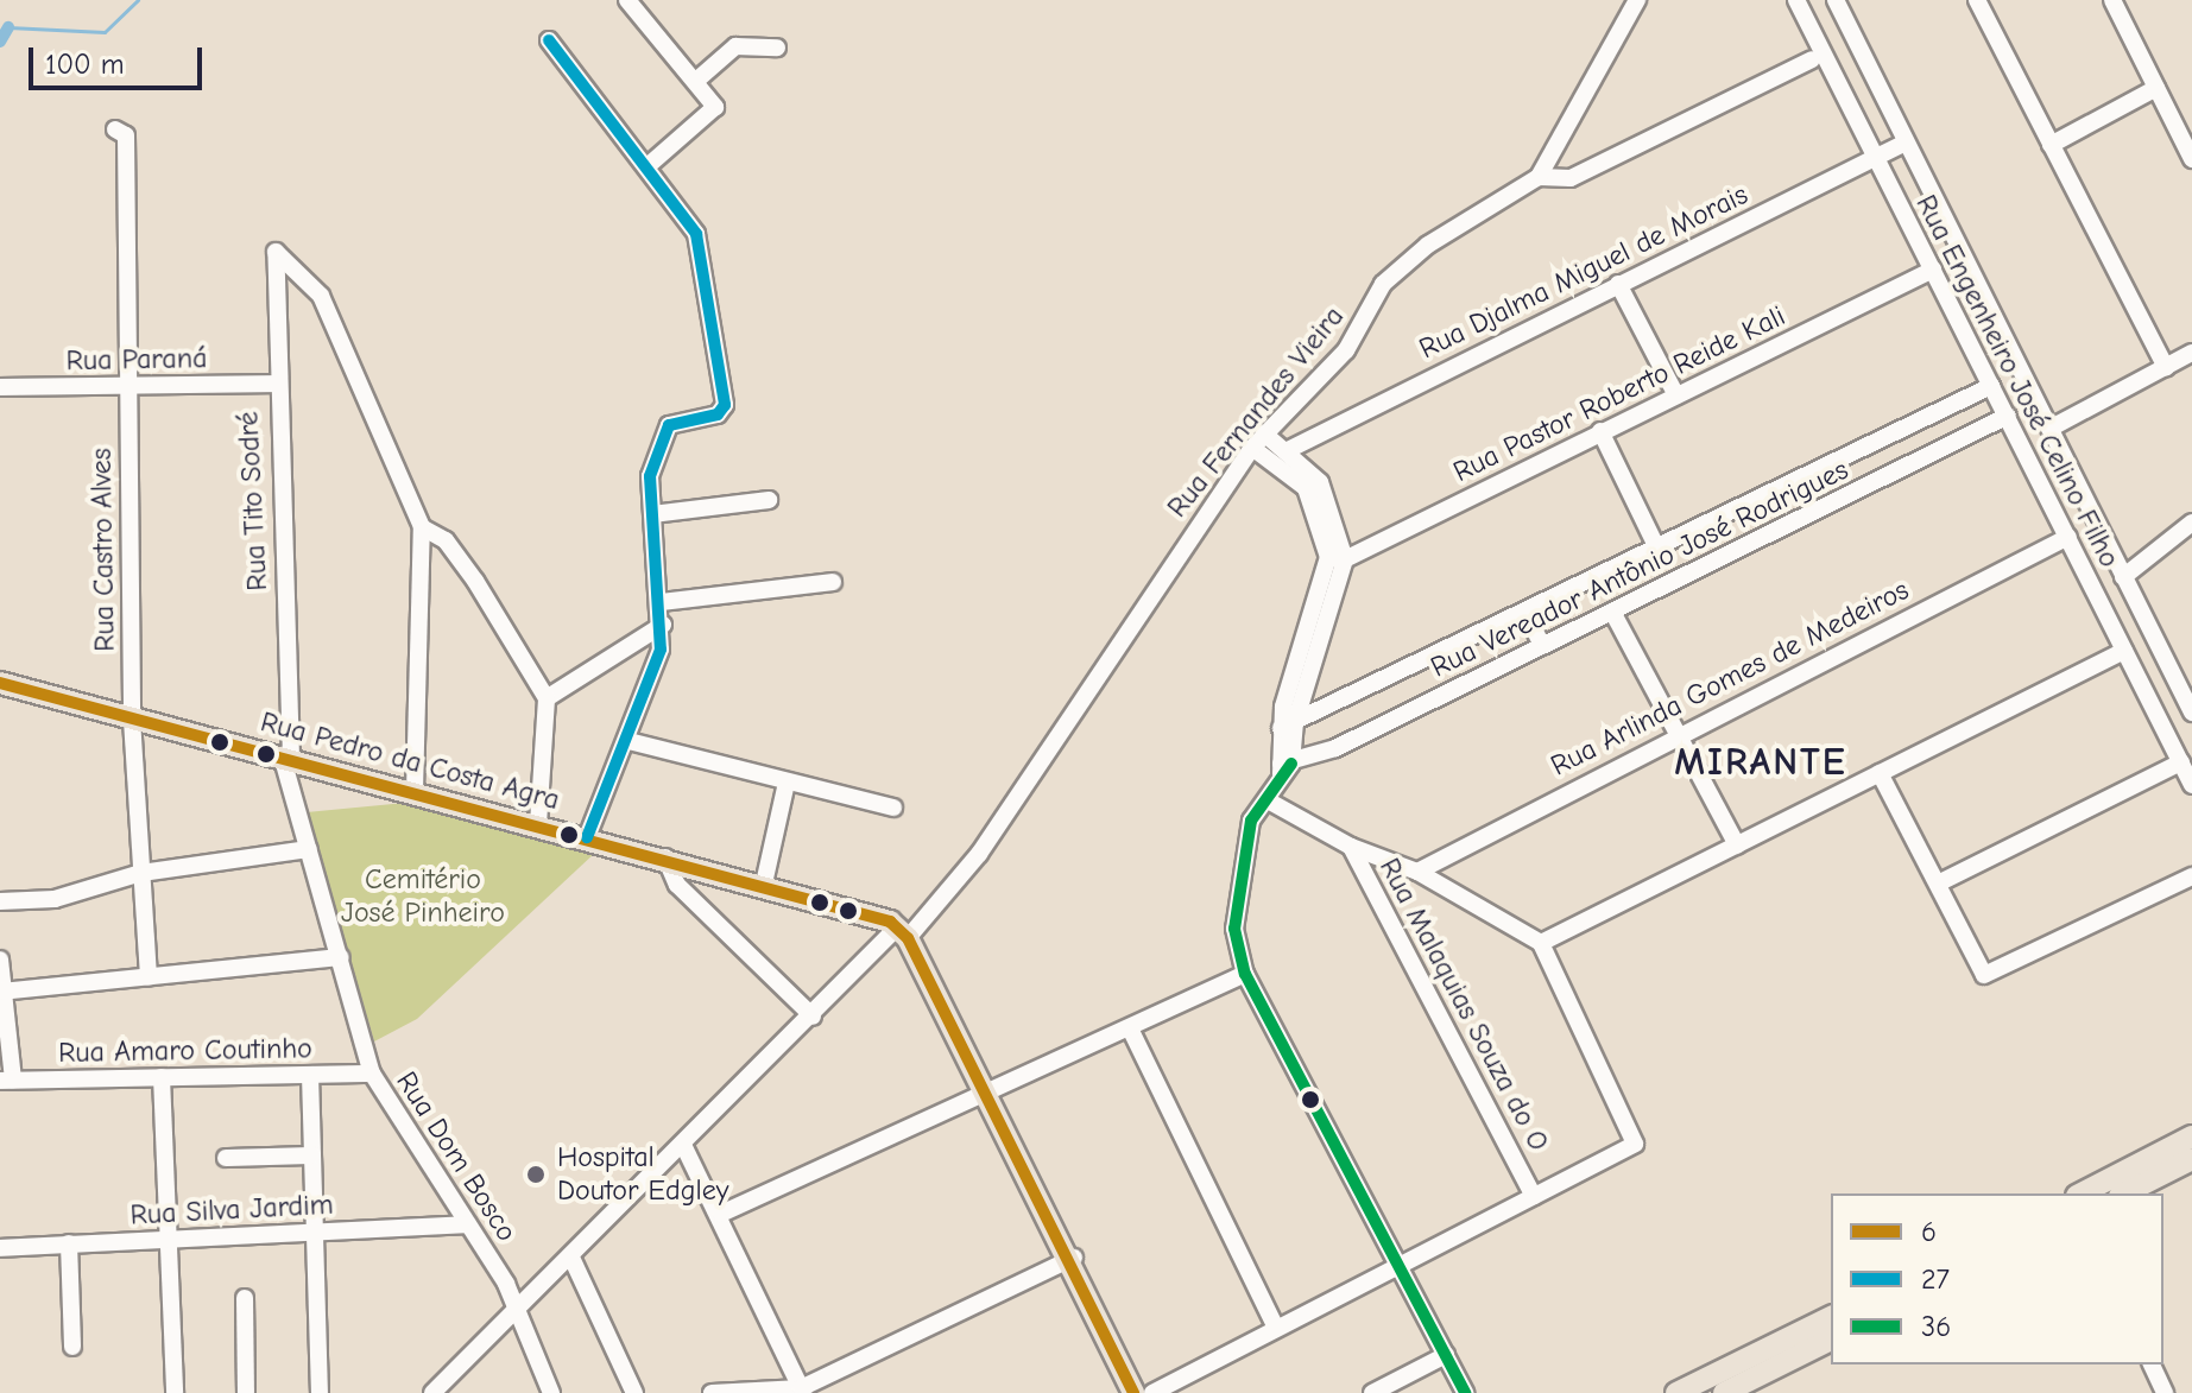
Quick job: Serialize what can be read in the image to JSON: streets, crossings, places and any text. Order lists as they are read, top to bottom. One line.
{"streets":{"main road":["Rua Pedro da Costa Agra"],"street":["Rua Djalma Miguel de Morais","Rua Paraná","Rua Engenheiro José Celino Filho","Rua Pastor Roberto Reide Kali","Rua Fernandes Vieira","Rua Tito Sodré","Rua Castro Alves","Rua Vereador Antônio José Rodrigues","Rua Arlinda Gomes de Medeiros","Rua Malaquias Souza do O","Rua Amaro Coutinho","Rua Dom Bosco","Rua Silva Jardim"]},"crossings":[["Rua Djalma Miguel de Morais","Rua Engenheiro José Celino Filho"],["Rua Paraná","Rua Tito Sodré"],["Rua Paraná","Rua Castro Alves"],["Rua Engenheiro José Celino Filho","Rua Pastor Roberto Reide Kali"],["Rua Engenheiro José Celino Filho","Rua Vereador Antônio José Rodrigues"],["Rua Engenheiro José Celino Filho","Rua Arlinda Gomes de Medeiros"],["Rua Fernandes Vieira","Rua Pedro da Costa Agra"],["Rua Fernandes Vieira","Rua Dom Bosco"],["Rua Tito Sodré","Rua Pedro da Costa Agra"],["Rua Tito Sodré","Rua Dom Bosco"],["Rua Castro Alves","Rua Pedro da Costa Agra"],["Rua Pedro da Costa Agra","Rua Dom Bosco"],["Rua Amaro Coutinho","Rua Dom Bosco"],["Rua Dom Bosco","Rua Silva Jardim"]],"districts":["MIRANTE"],"parks":["Cemitério José Pinheiro"],"places":["Hospital Doutor Edgley"],"lines":["transit line 27","transit line 6","transit line 36"],"legend":["6","27","36"],"scale_bar":"100 m"}
